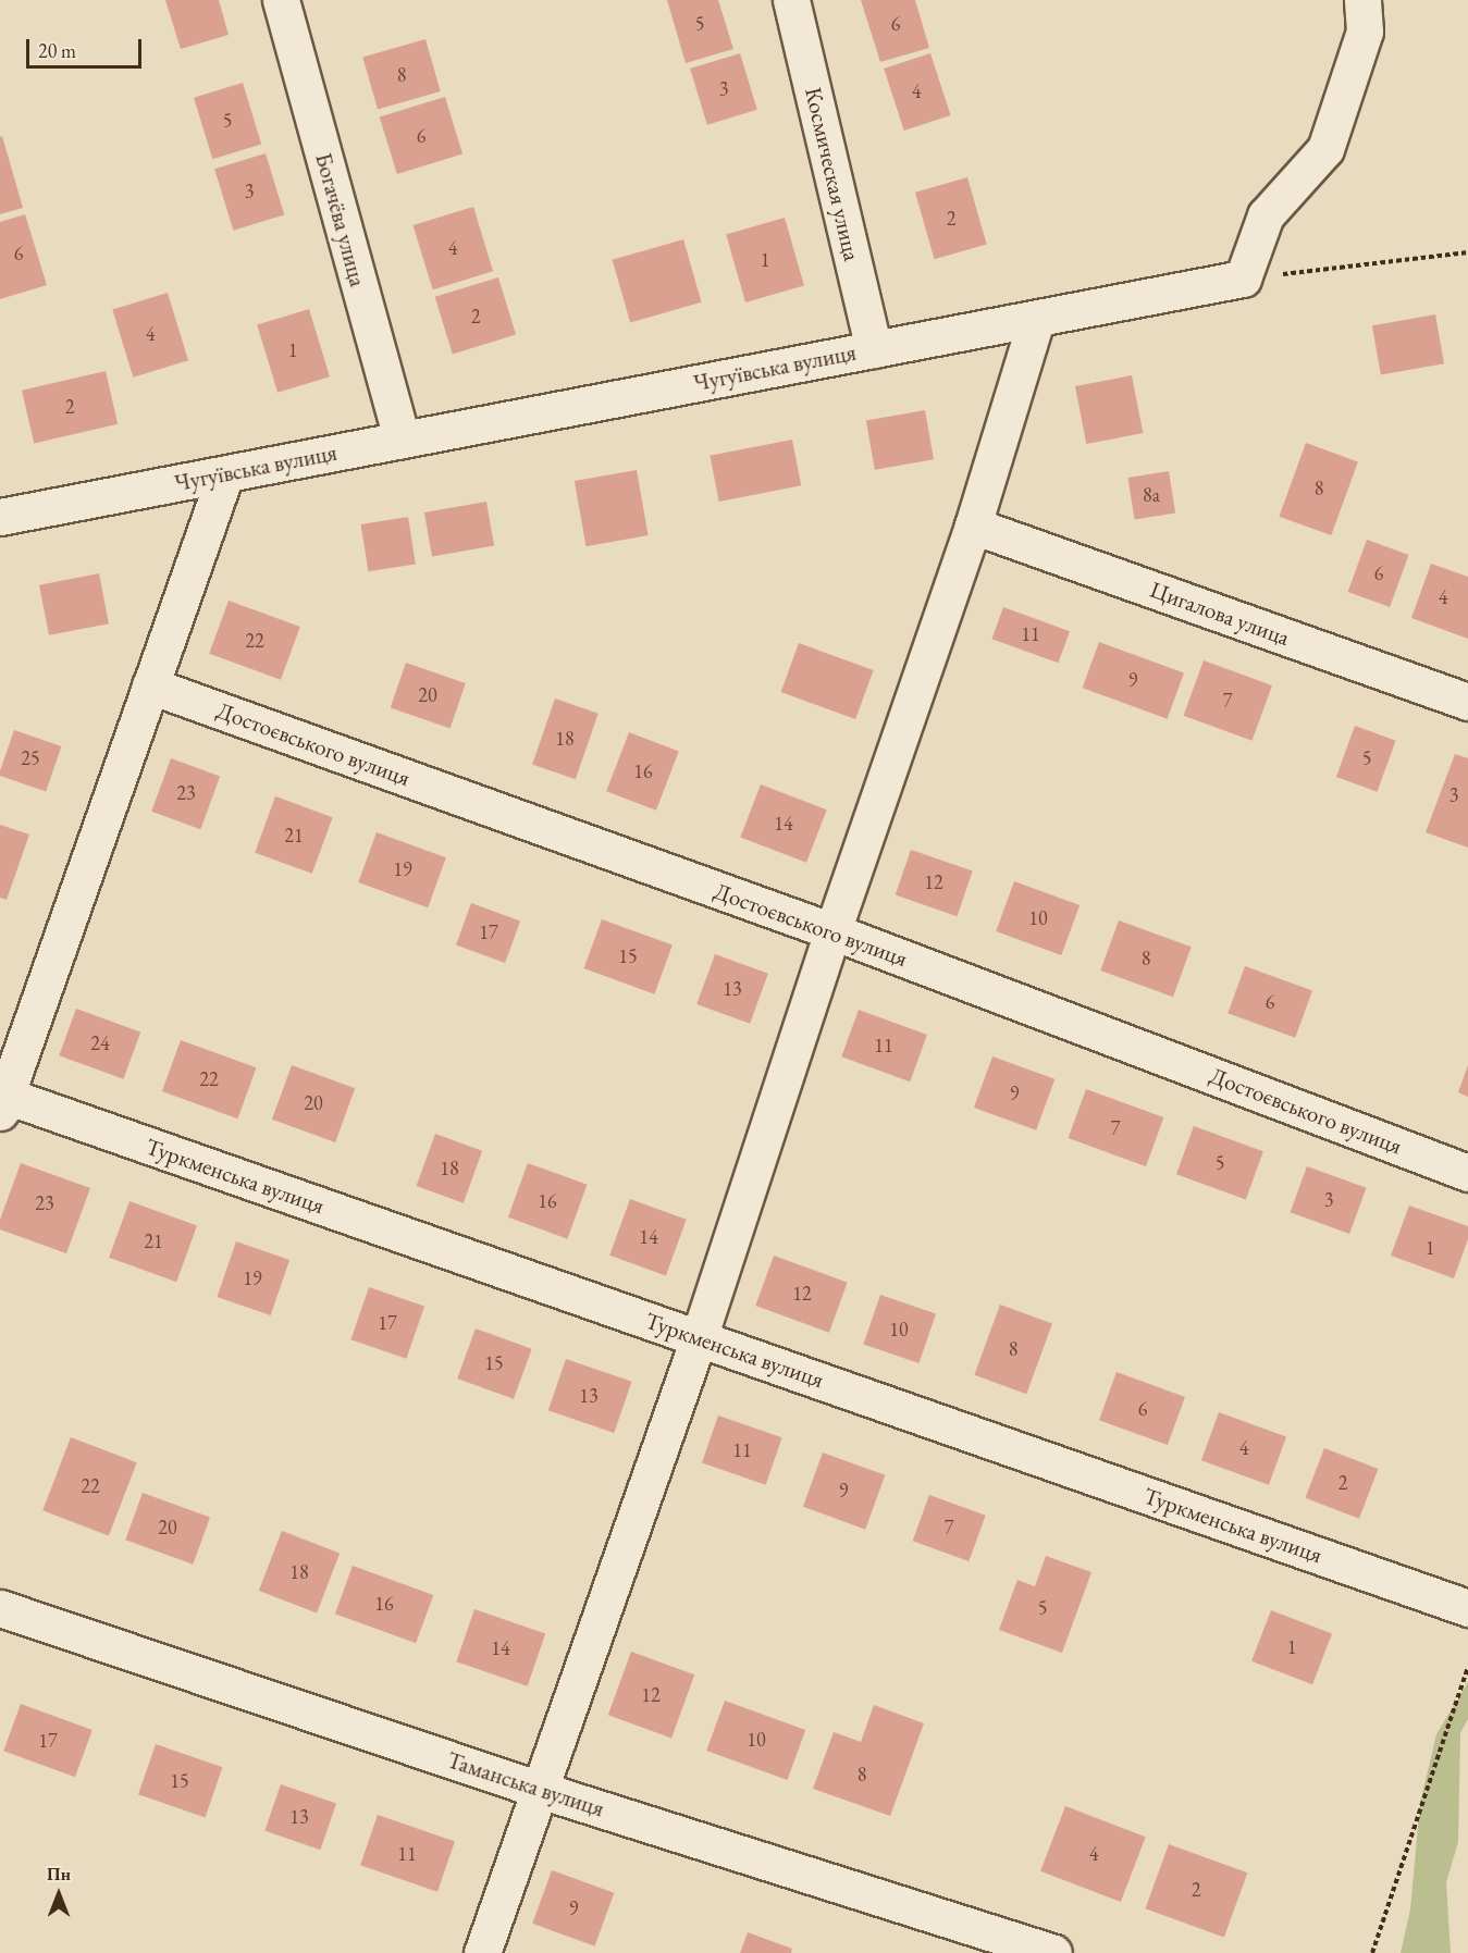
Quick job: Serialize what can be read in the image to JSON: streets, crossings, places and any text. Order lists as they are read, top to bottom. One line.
{"streets":{"street":["Космическая улица","Богачёва улица","Чугуївська вулиця","Цигалова улица","Достоєвського вулиця","Туркменська вулиця","Таманська вулиця"]},"crossings":[["Космическая улица","Чугуївська вулиця"],["Богачёва улица","Чугуївська вулиця"]],"house_numbers":["5","6","8","3","4","5","6","3","2","4","6","1","2","4","1","2","8","8а","6","4","11","22","9","20","7","18","25","5","16","23","3","14","21","19","12","10","17","15","8","13","6","24","11","22","9","20","7","5","18","3","16","23","14","21","1","19","12","17","10","8","15","13","6","4","11","2","22","9","20","7","18","16","5","1","14","12","10","17","8","15","13","11","4","2","9"],"scale_bar":"20 m","north":"top"}
